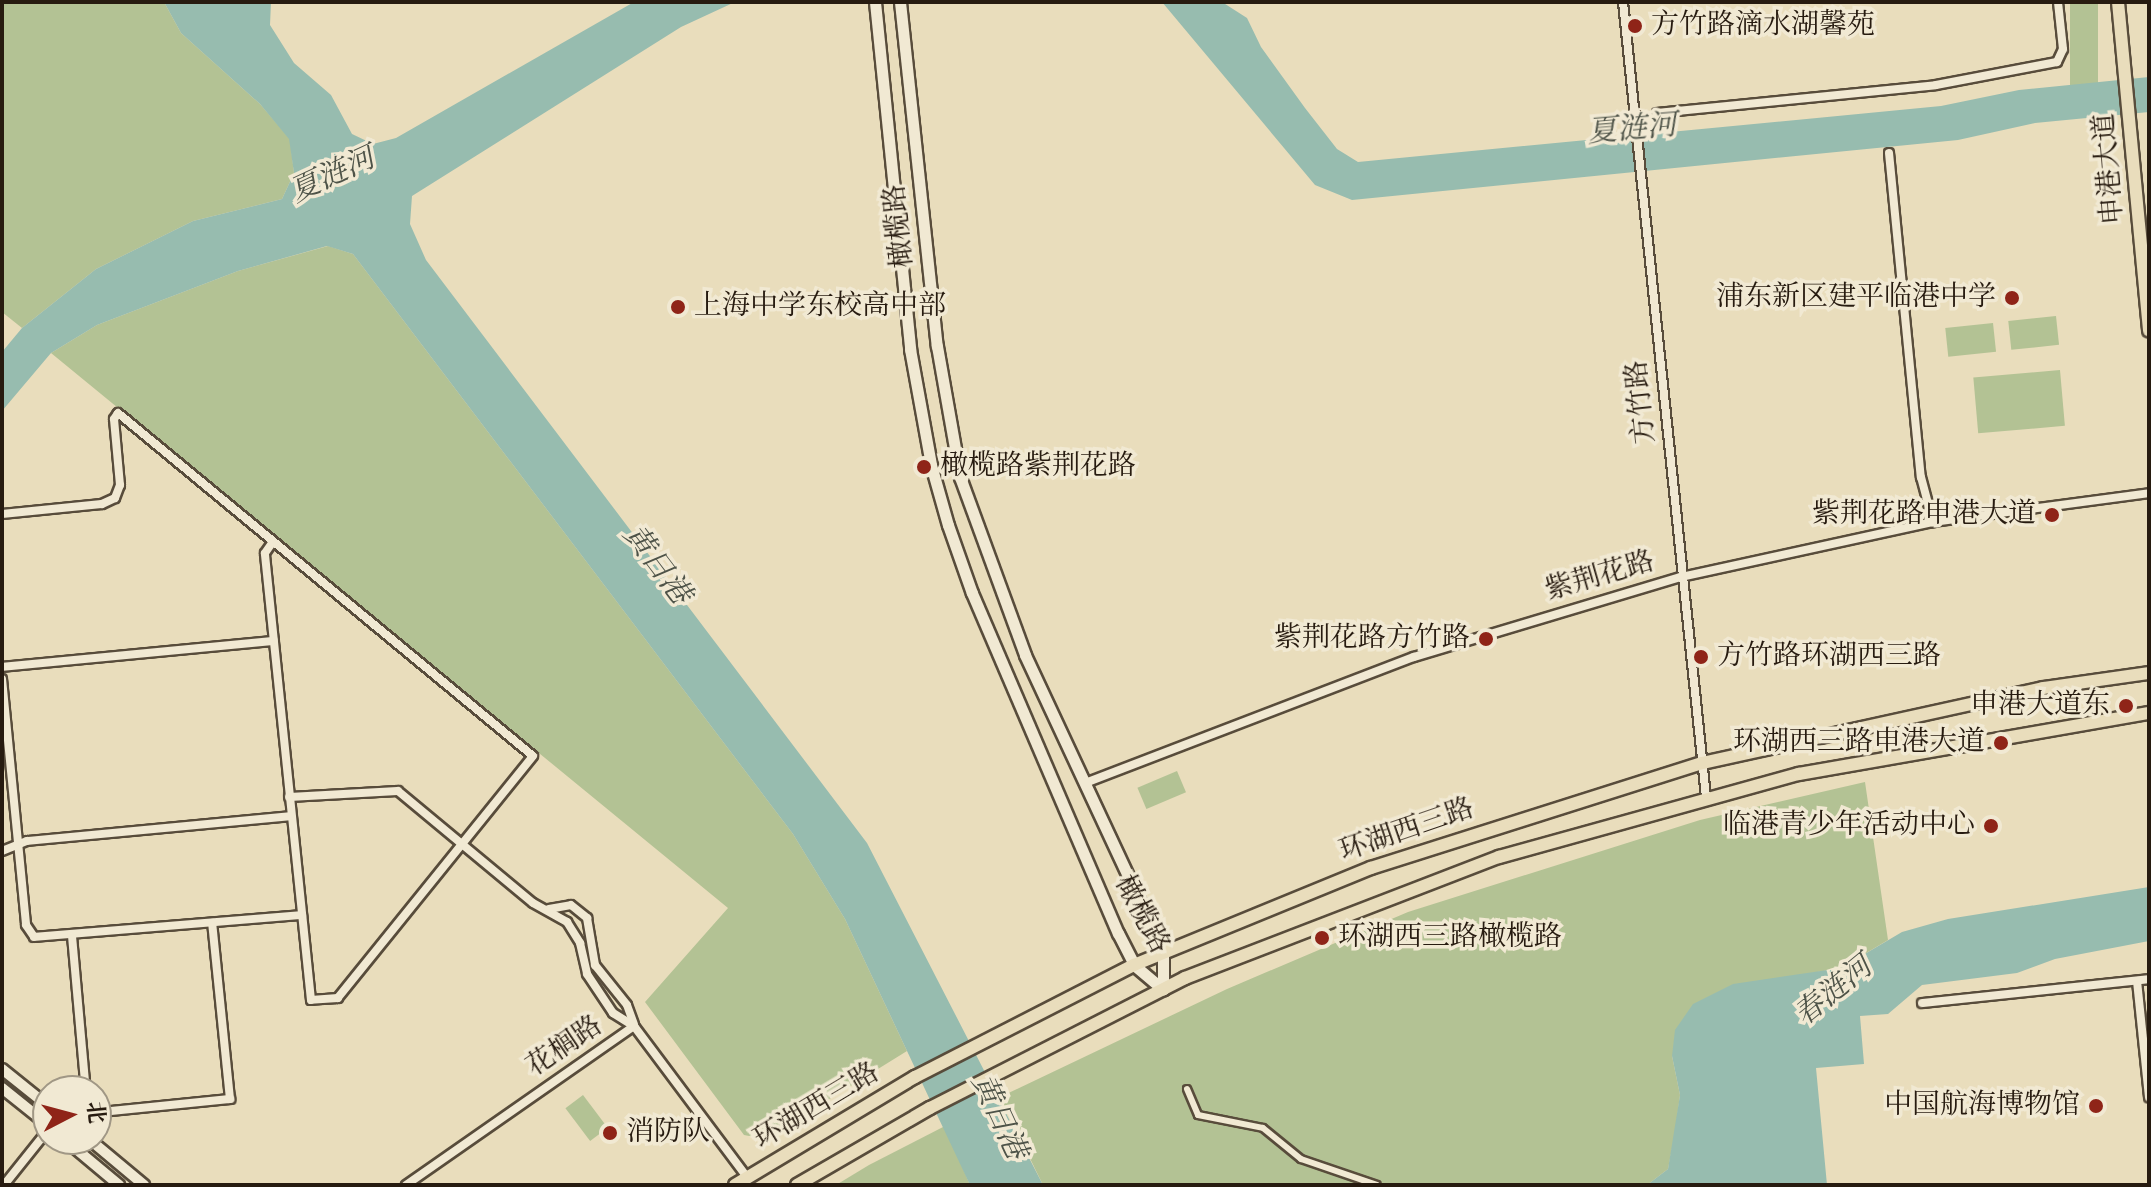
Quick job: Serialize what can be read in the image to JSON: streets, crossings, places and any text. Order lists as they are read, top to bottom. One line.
{"streets":{"main road":["申港大道","橄榄路","环湖西三路"],"street":["方竹路","紫荆花路","花榈路"]},"crossings":[["橄榄路","紫荆花路"],["橄榄路","环湖西三路"],["方竹路","紫荆花路"],["方竹路","环湖西三路"],["环湖西三路","花榈路"]],"water":["夏涟河","黄日港","春涟河"],"places":["方竹路滴水湖馨苑","浦东新区建平临港中学","上海中学东校高中部","橄榄路紫荆花路","紫荆花路申港大道","紫荆花路方竹路","方竹路环湖西三路","申港大道东","环湖西三路申港大道","临港青少年活动中心","环湖西三路橄榄路","中国航海博物馆","消防队"],"north":"right"}
